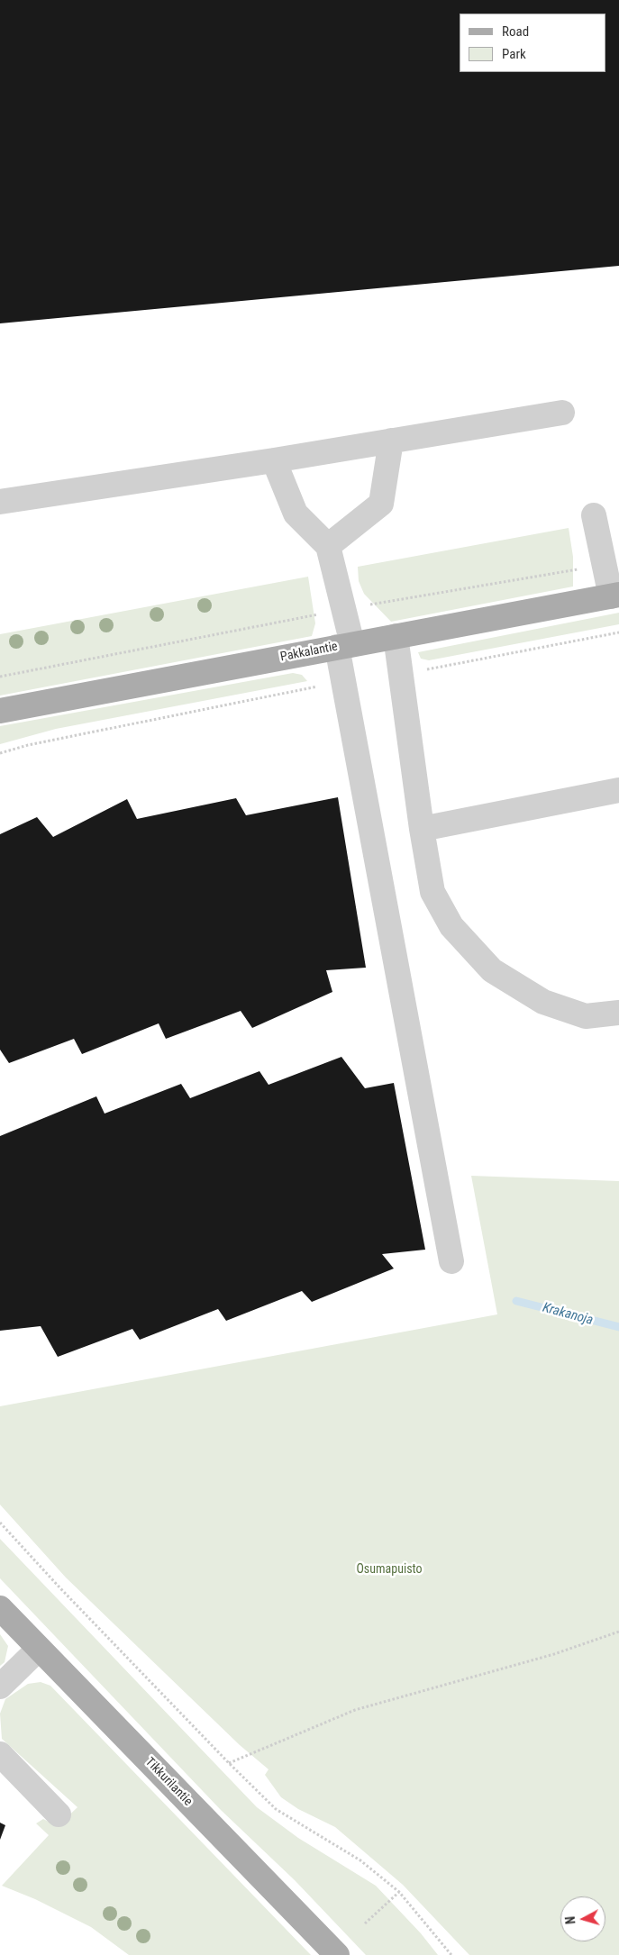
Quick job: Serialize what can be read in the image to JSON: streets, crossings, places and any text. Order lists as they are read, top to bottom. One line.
{"streets":{"main road":["Pakkalantie","Tikkurilantie"]},"water":["Krakanoja"],"parks":["Osumapuisto"],"legend":["Road","Park"],"north":"left"}
